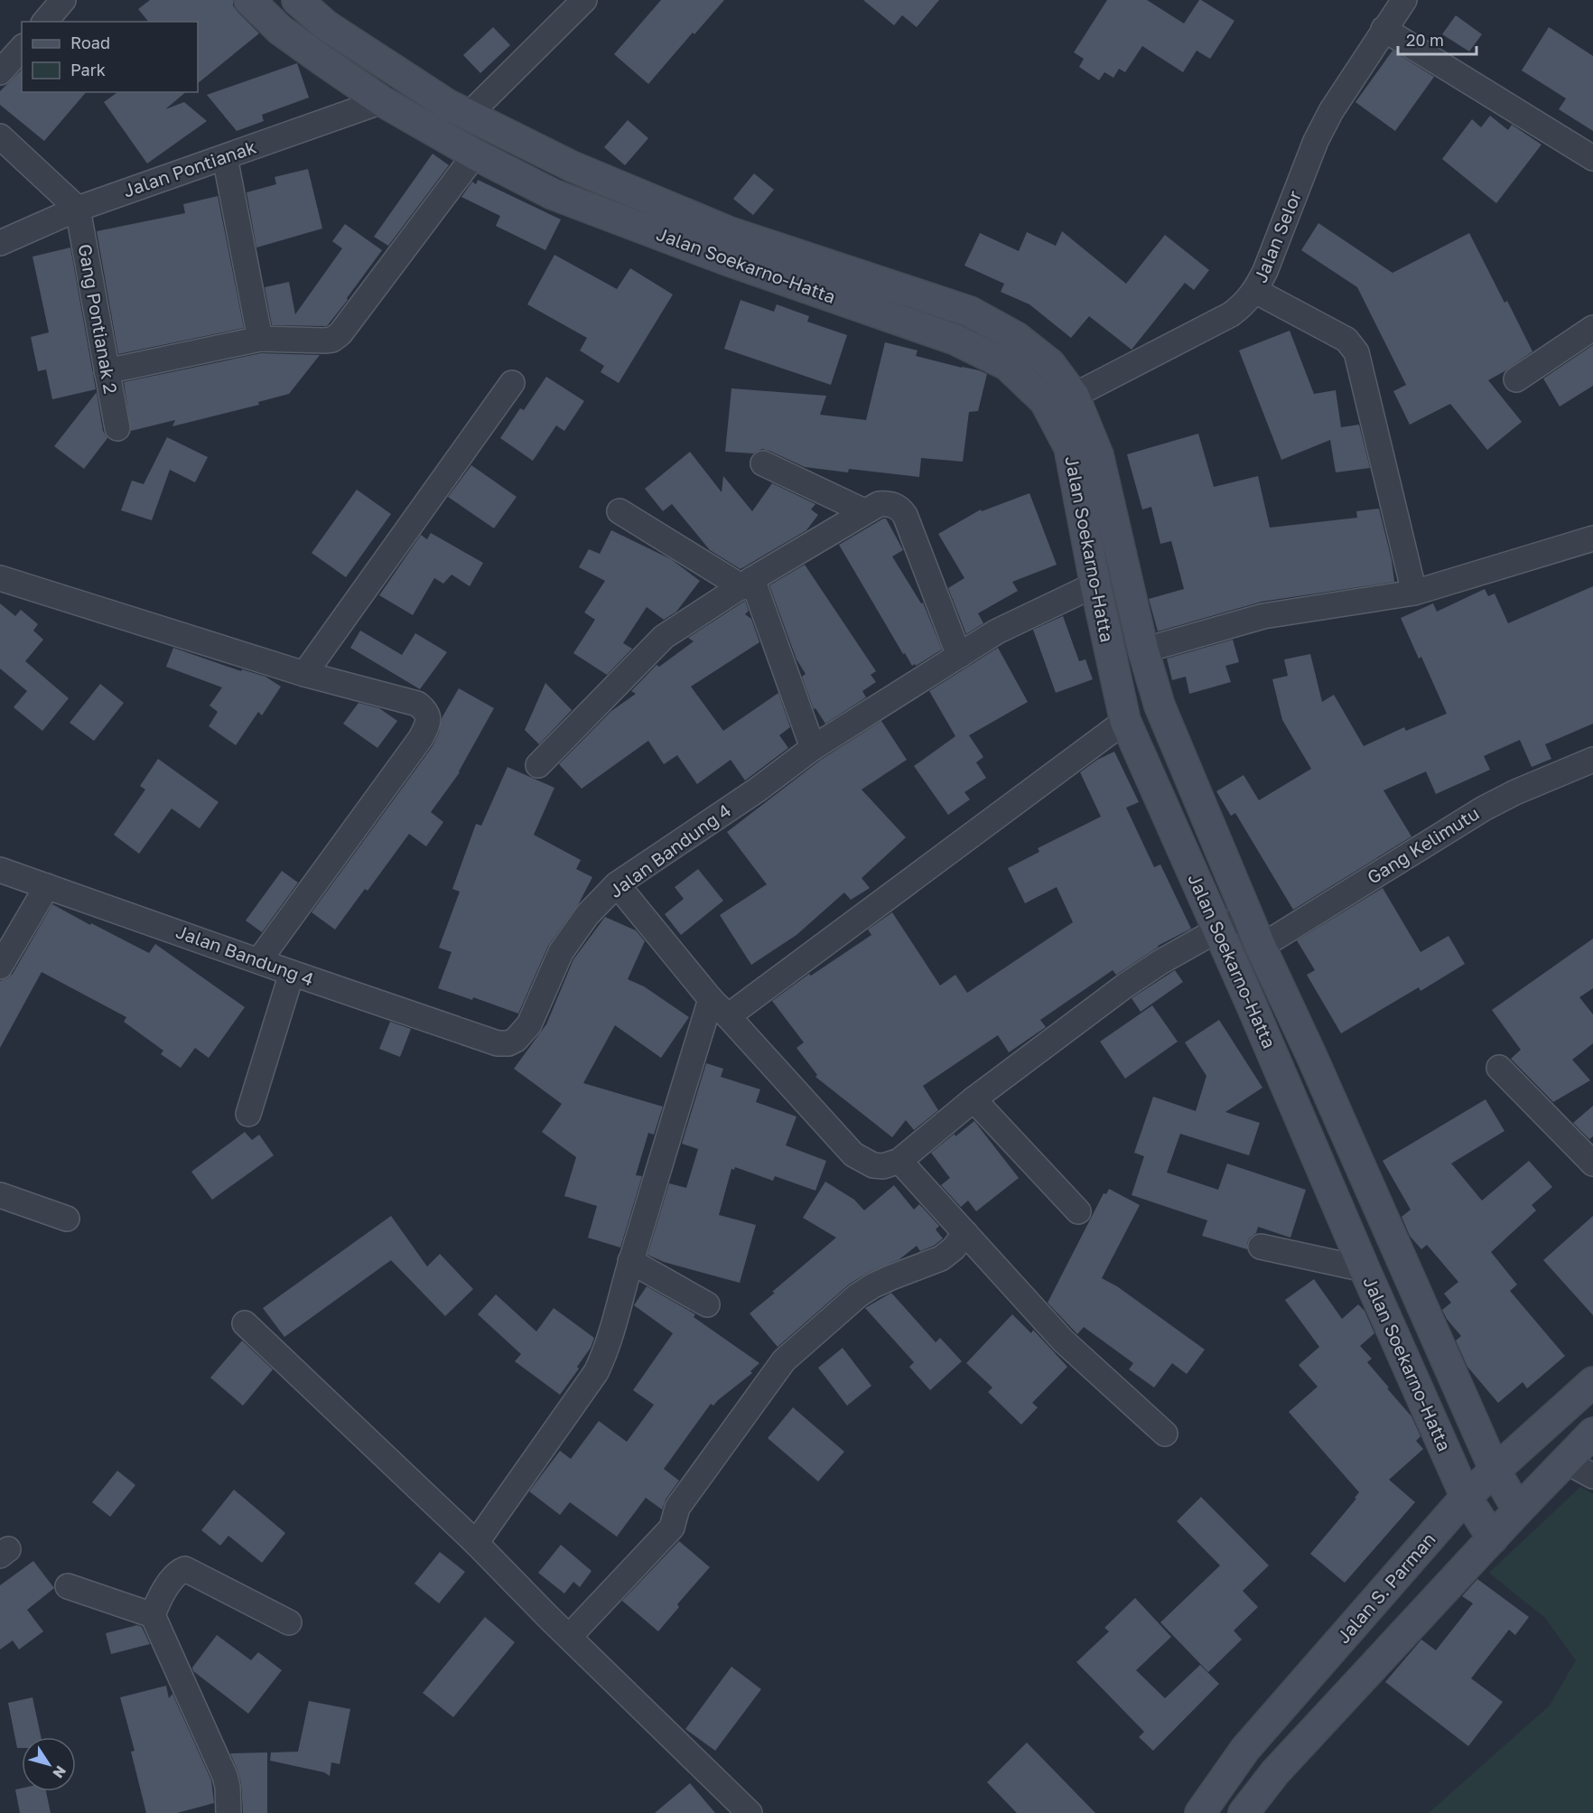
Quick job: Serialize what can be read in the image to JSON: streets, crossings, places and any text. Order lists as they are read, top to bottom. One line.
{"streets":{"main road":["Jalan Soekarno-Hatta","Jalan S. Parman"],"street":["Jalan Pontianak","Jalan Selor","Gang Pontianak 2","Gang Kelimutu","Jalan Bandung 4"]},"crossings":[["Jalan Pontianak","Jalan Soekarno-Hatta"],["Jalan Pontianak","Gang Pontianak 2"],["Jalan Selor","Jalan Soekarno-Hatta"],["Jalan Soekarno-Hatta","Gang Kelimutu"],["Jalan Soekarno-Hatta","Jalan Bandung 4"],["Jalan Soekarno-Hatta","Jalan S. Parman"]],"legend":["Road","Park"],"scale_bar":"20 m","north":"bottom right"}
